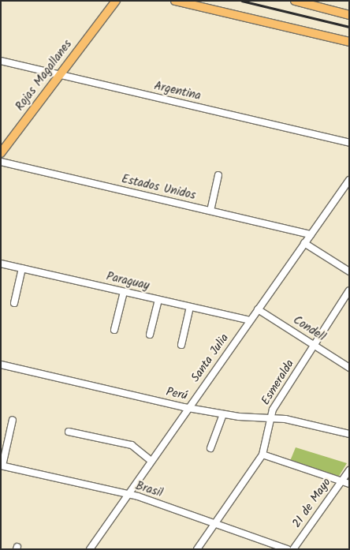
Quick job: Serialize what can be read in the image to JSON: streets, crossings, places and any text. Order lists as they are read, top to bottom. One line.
{"streets":{"main road":["Rojas Magallanes"],"street":["Argentina","Estados Unidos","Paraguay","Condell","Santa Julia","Esmeralda","Perú","Brasil","21 de Mayo"]},"crossings":[["Rojas Magallanes","Argentina"],["Estados Unidos","Santa Julia"],["Paraguay","Santa Julia"],["Condell","Santa Julia"],["Condell","Esmeralda"],["Santa Julia","Perú"],["Santa Julia","Brasil"],["Esmeralda","Perú"],["Esmeralda","Brasil"]]}
